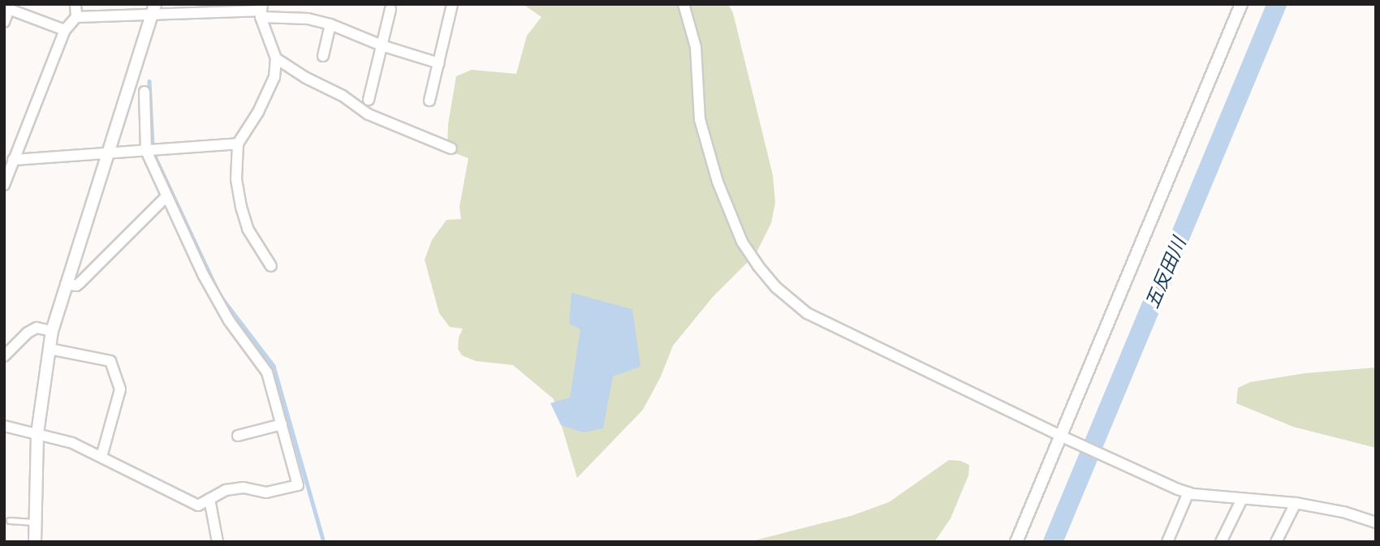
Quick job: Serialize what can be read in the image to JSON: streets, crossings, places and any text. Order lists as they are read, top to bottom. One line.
{"water":["五反田川"]}
